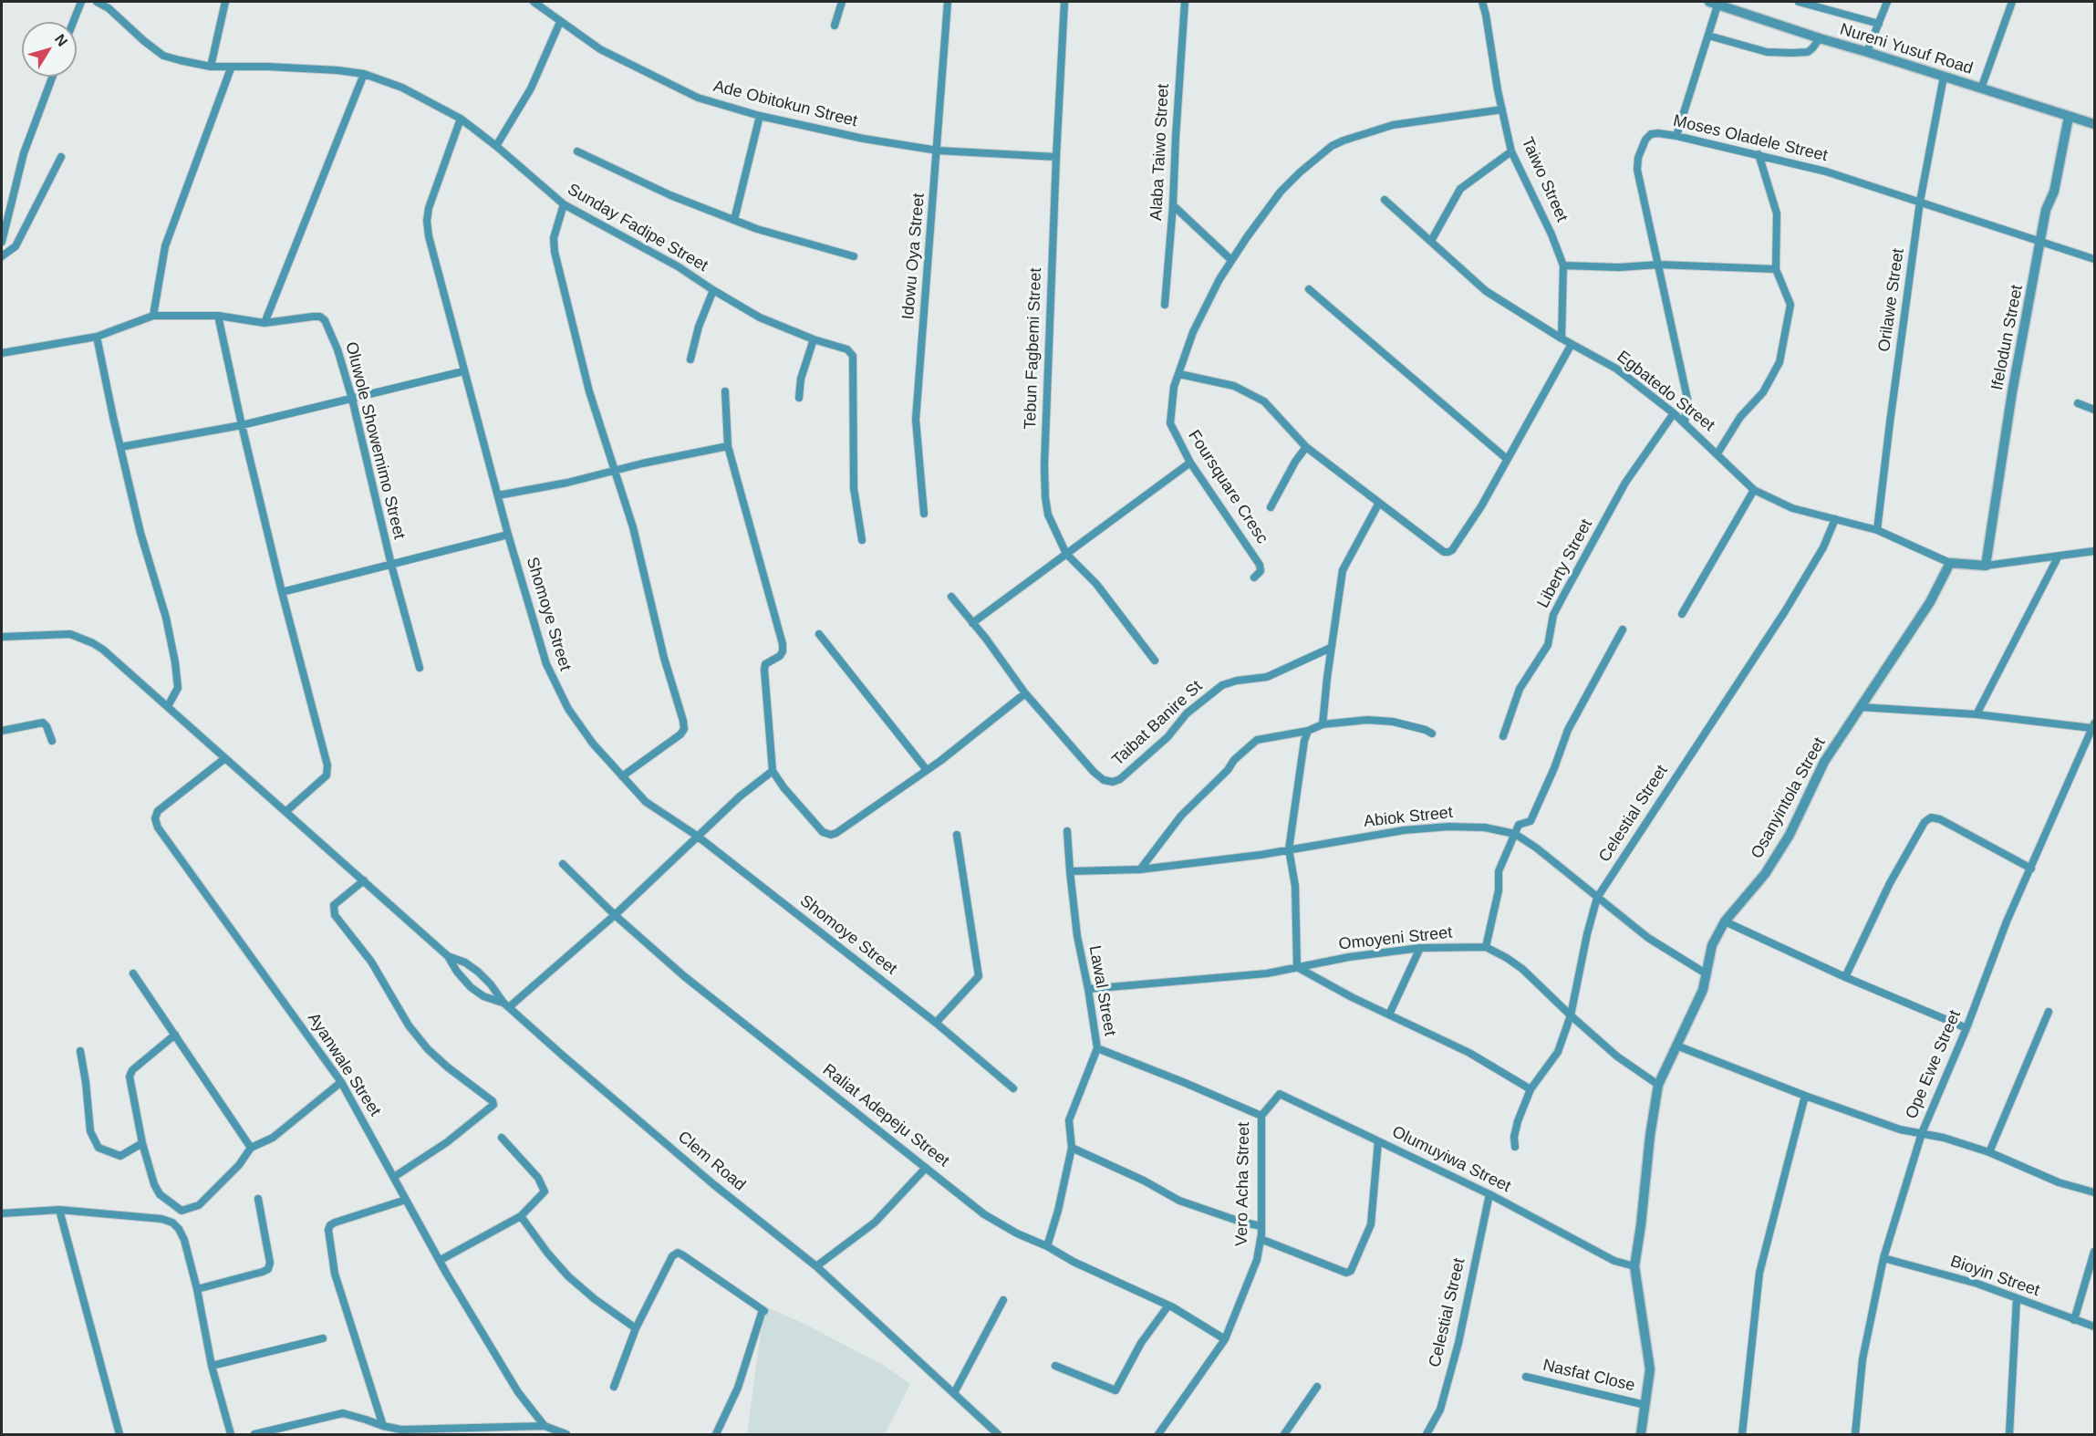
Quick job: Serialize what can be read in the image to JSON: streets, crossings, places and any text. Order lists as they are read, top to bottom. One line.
{"streets":{"street":["Nureni Yusuf Road","Ade Obitokun Street","Moses Oladele Street","Alaba Taiwo Street","Taiwo Street","Sunday Fadipe Street","Idowu Oya Street","Orilawe Street","Ifelodun Street","Tebun Fagbemi Street","Egbatedo Street","Oluwole Showemimo Street","Foursquare Cresc","Liberty Street","Shomoye Street","Taibat Banire St","Osanyintola Street","Celestial Street","Abiok Street","Omoyeni Street","Lawal Street","Ayanwale Street","Ope Ewe Street","Raliat Adepeju Street","Olumuyiwa Street","Clem Road","Vero Acha Street","Bioyin Street","Nasfat Close"]},"crossings":[["Nureni Yusuf Road","Orilawe Street"],["Nureni Yusuf Road","Ifelodun Street"],["Ade Obitokun Street","Idowu Oya Street"],["Ade Obitokun Street","Tebun Fagbemi Street"],["Moses Oladele Street","Orilawe Street"],["Moses Oladele Street","Ifelodun Street"],["Moses Oladele Street","Egbatedo Street"],["Taiwo Street","Egbatedo Street"],["Taiwo Street","Foursquare Cresc"],["Sunday Fadipe Street","Shomoye Street"],["Orilawe Street","Egbatedo Street"],["Egbatedo Street","Liberty Street"],["Egbatedo Street","Osanyintola Street"],["Egbatedo Street","Celestial Street"],["Osanyintola Street","Abiok Street"],["Osanyintola Street","Omoyeni Street"],["Osanyintola Street","Olumuyiwa Street"],["Osanyintola Street","Nasfat Close"],["Celestial Street","Abiok Street"],["Celestial Street","Omoyeni Street"],["Celestial Street","Olumuyiwa Street"],["Abiok Street","Lawal Street"],["Omoyeni Street","Lawal Street"],["Lawal Street","Raliat Adepeju Street"],["Lawal Street","Vero Acha Street"],["Ayanwale Street","Clem Road"],["Ope Ewe Street","Bioyin Street"],["Raliat Adepeju Street","Vero Acha Street"],["Olumuyiwa Street","Vero Acha Street"]],"north":"top right"}
